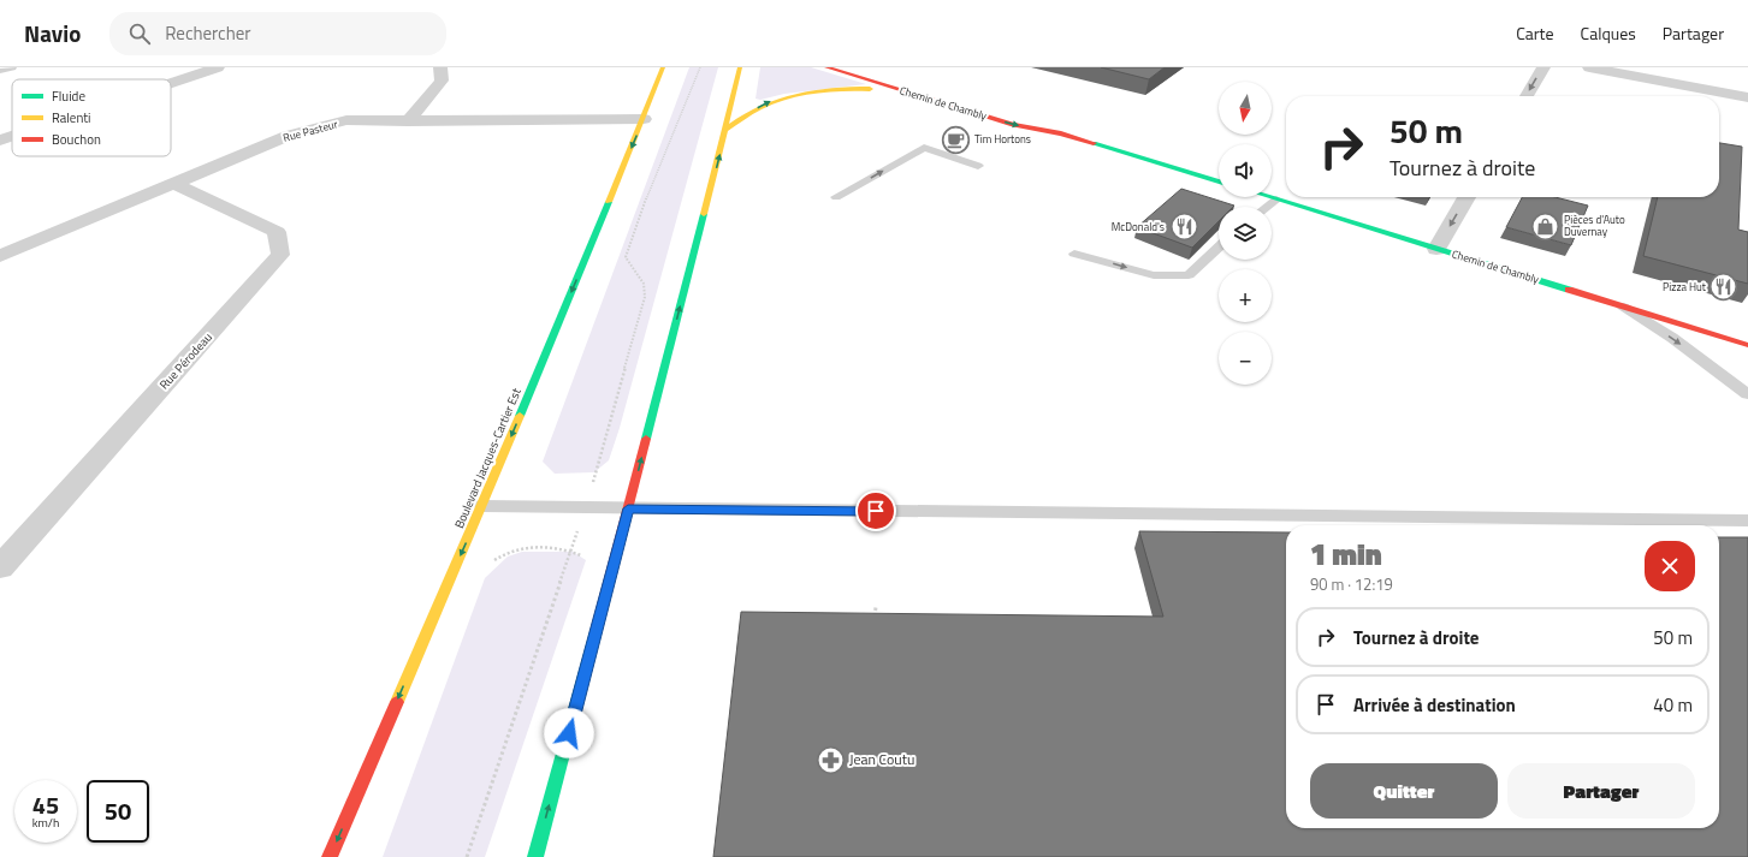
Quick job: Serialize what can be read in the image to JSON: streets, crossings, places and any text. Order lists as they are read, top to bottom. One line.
{"streets":{"main road":["Chemin de Chambly","Boulevard Jacques-Cartier Est"],"street":["Rue Pasteur","Rue Pérodeau"]},"crossings":[["Rue Pasteur","Rue Pérodeau"],["Rue Pasteur","Boulevard Jacques-Cartier Est"]],"one_way":["Boulevard Jacques-Cartier Est"],"places":{"cafe":["Tim Hortons"],"shop":["Pièces d'Auto Duvernay"],"restaurant":["McDonald's","Pizza Hut"],"pharmacy":["Jean Coutu"]},"legend":["Fluide","Ralenti","Bouchon"],"north":"bottom","page":{"header":"Navio","search":"Rechercher","nav":["Carte","Calques","Partager"],"map_buttons":["+","−"],"turn":["50 m","Tournez à droite"],"heading":["1 min","90 m · 12:19"],"list":[{"name":"Tournez à droite","value":"50 m"},{"name":"Arrivée à destination","value":"40 m"}],"buttons":["Quitter","Partager"],"speed":"45 km/h","limit":"50"}}
